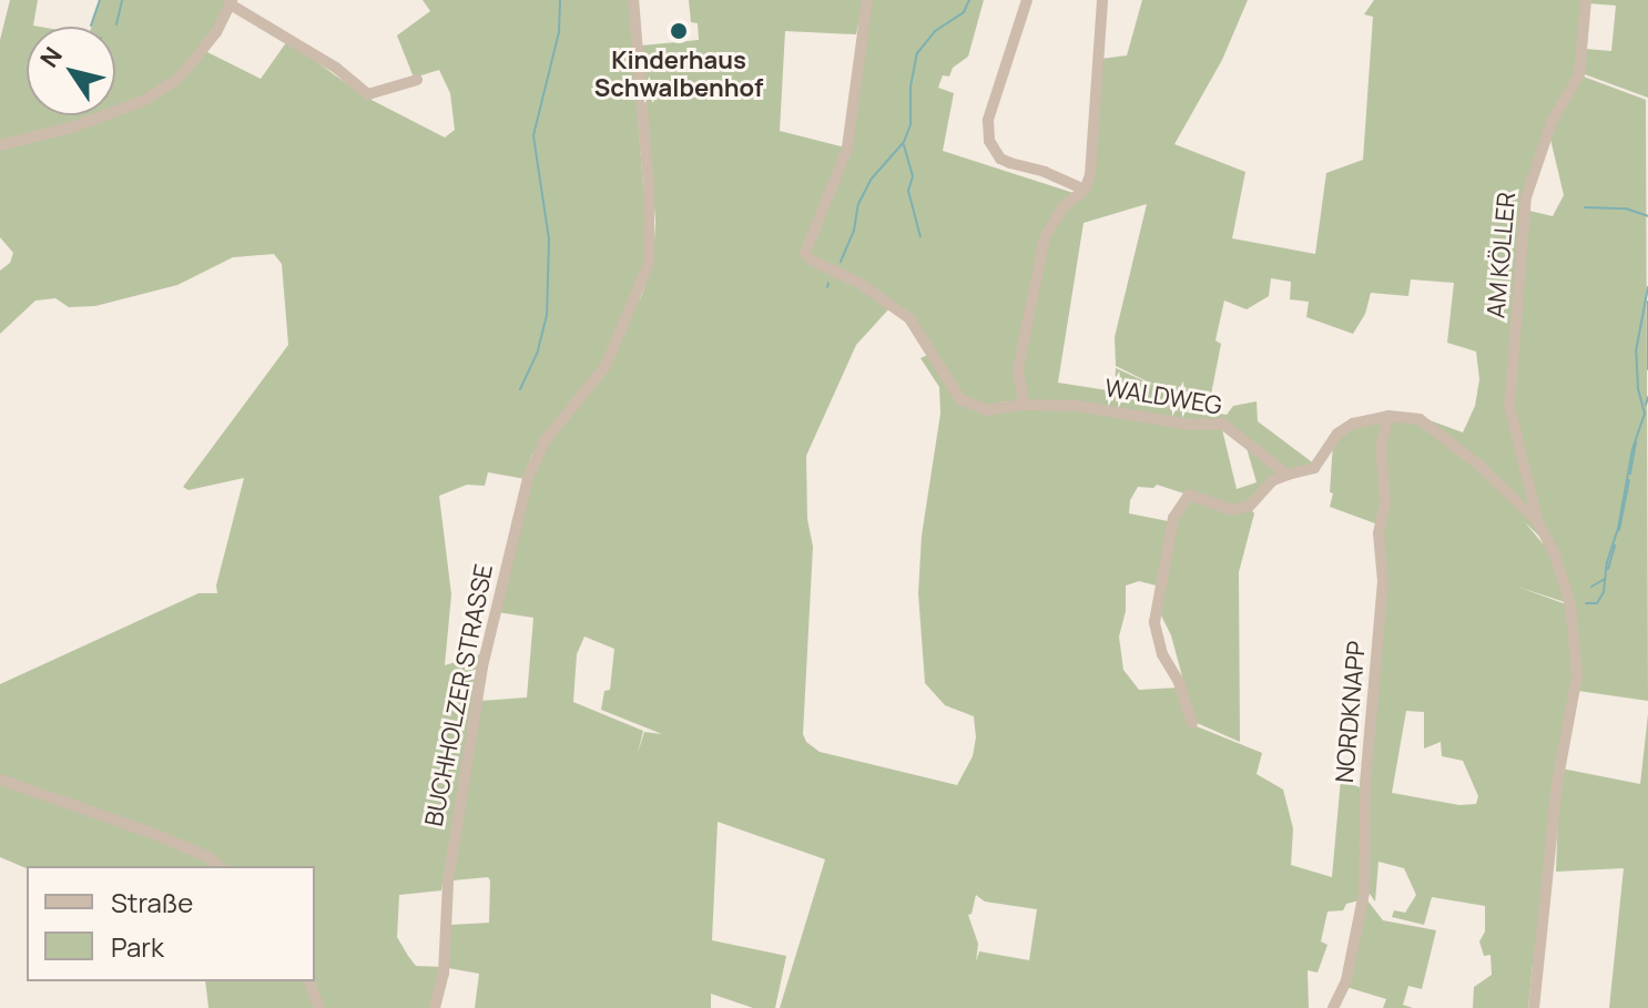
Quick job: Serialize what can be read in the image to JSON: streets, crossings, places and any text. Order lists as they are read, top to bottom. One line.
{"streets":{"street":["AM KÖLLER","WALDWEG","BUCHHOLZER STRASSE","NORDKNAPP"]},"places":["Kinderhaus Schwalbenhof"],"legend":["Straße","Park"],"north":"top left"}
